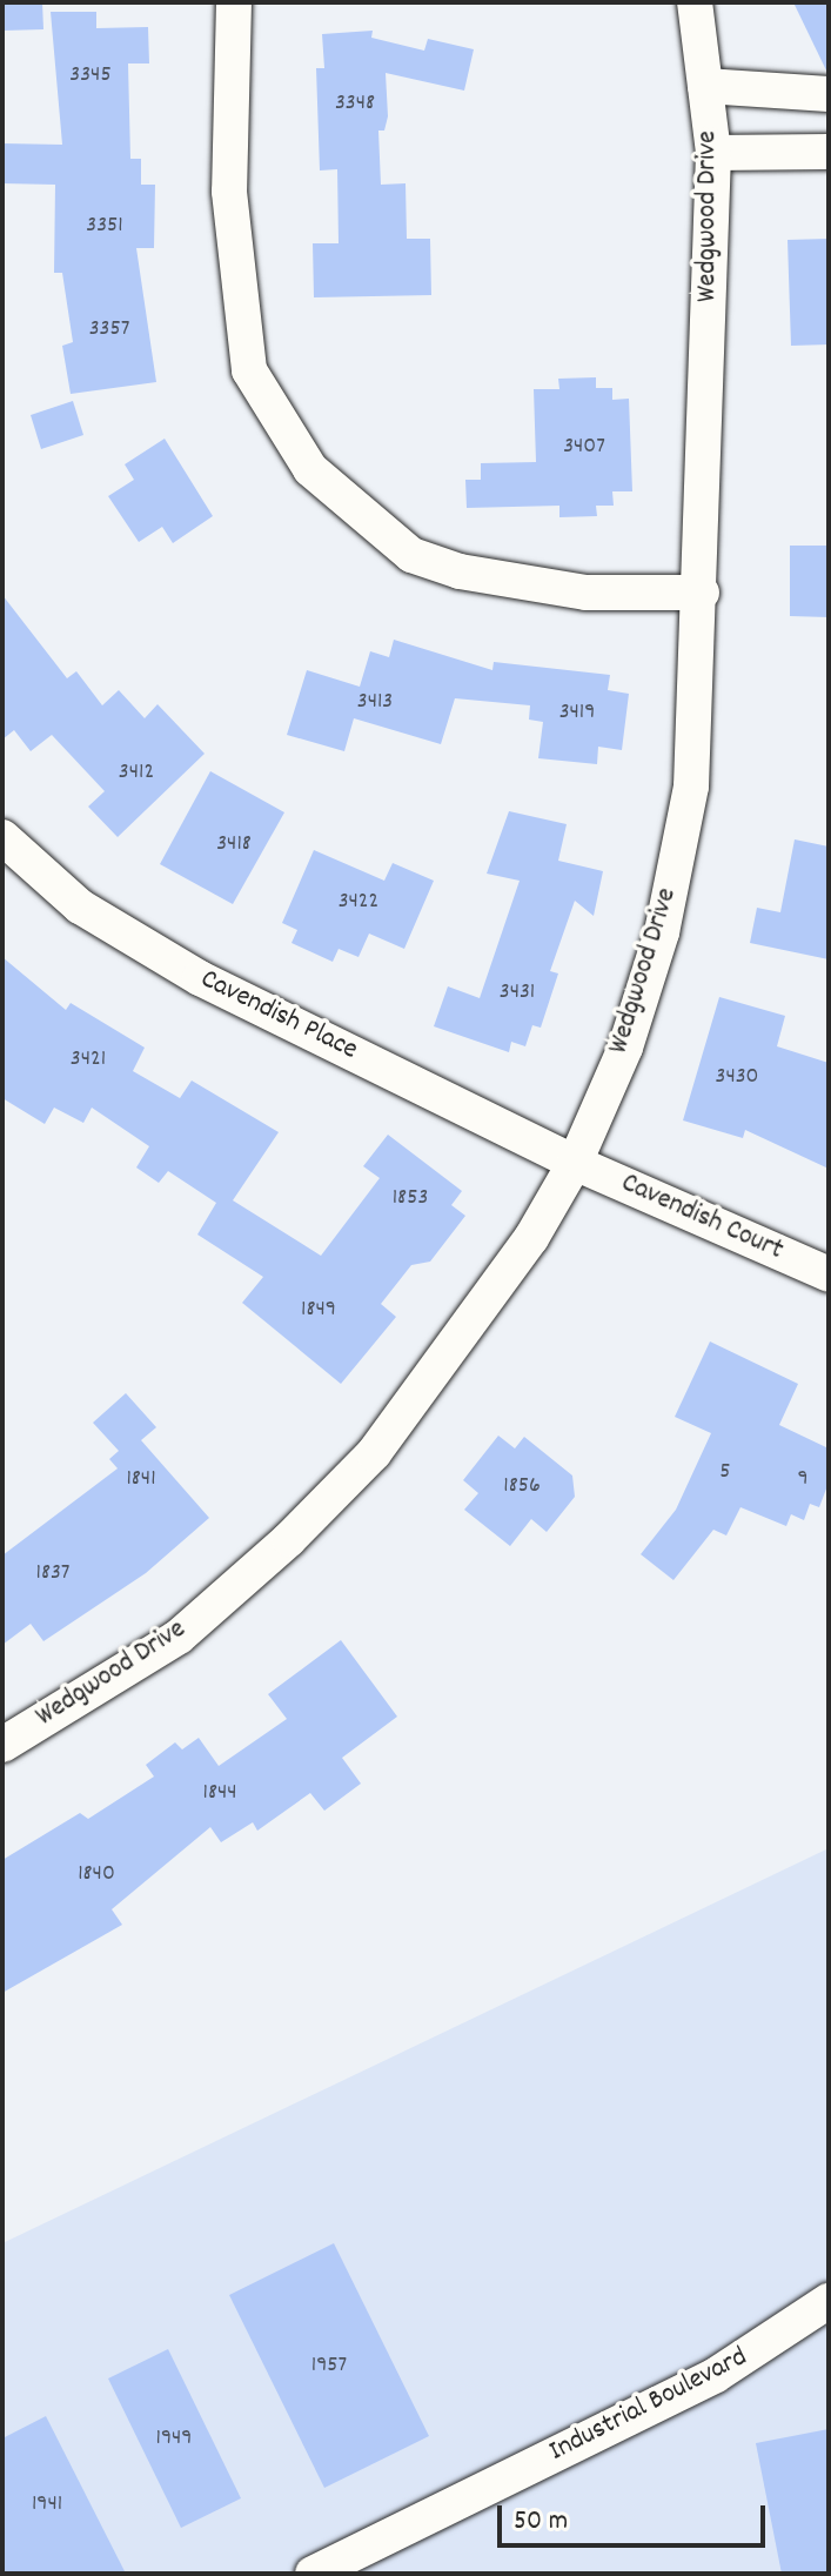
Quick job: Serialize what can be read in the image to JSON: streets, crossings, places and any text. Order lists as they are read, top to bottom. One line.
{"streets":{"street":["Wedgwood Drive","Cavendish Place","Cavendish Court","Industrial Boulevard"]},"crossings":[["Wedgwood Drive","Cavendish Place"],["Wedgwood Drive","Cavendish Court"],["Cavendish Place","Cavendish Court"]],"house_numbers":["3345","3348","3351","3357","3407","3413","3419","3412","3418","3422","3431","3421","3430","1853","1849","5","1841","9","1856","1837","1844","1840","1957","1949","1941"],"scale_bar":"50 m"}
